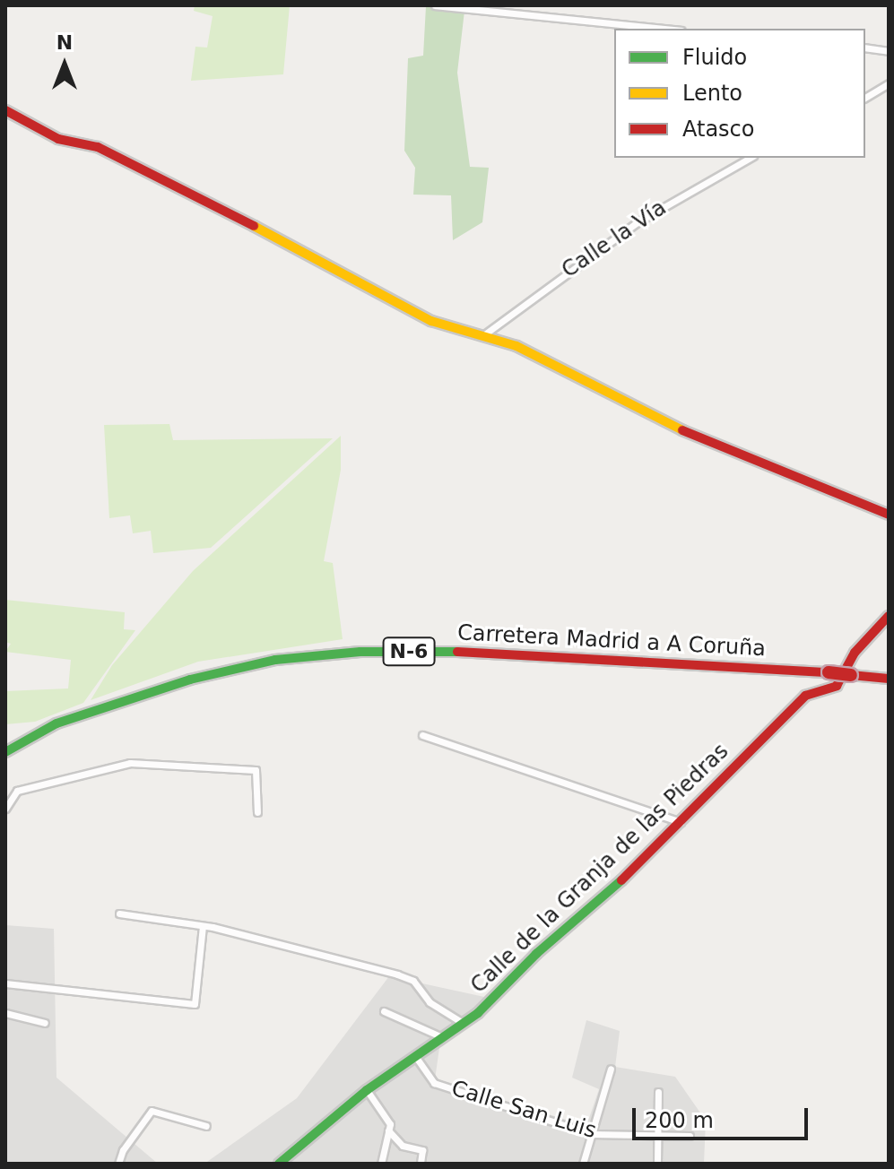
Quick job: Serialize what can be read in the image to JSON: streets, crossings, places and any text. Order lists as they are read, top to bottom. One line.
{"streets":{"main road":["Carretera Madrid a A Coruña","N-6","Calle de la Granja de las Piedras"],"street":["Calle la Vía","Calle San Luis"]},"crossings":[["Carretera Madrid a A Coruña","Calle de la Granja de las Piedras"],["Calle de la Granja de las Piedras","Calle San Luis"]],"legend":["Fluido","Lento","Atasco"],"scale_bar":"200 m","north":"top"}
